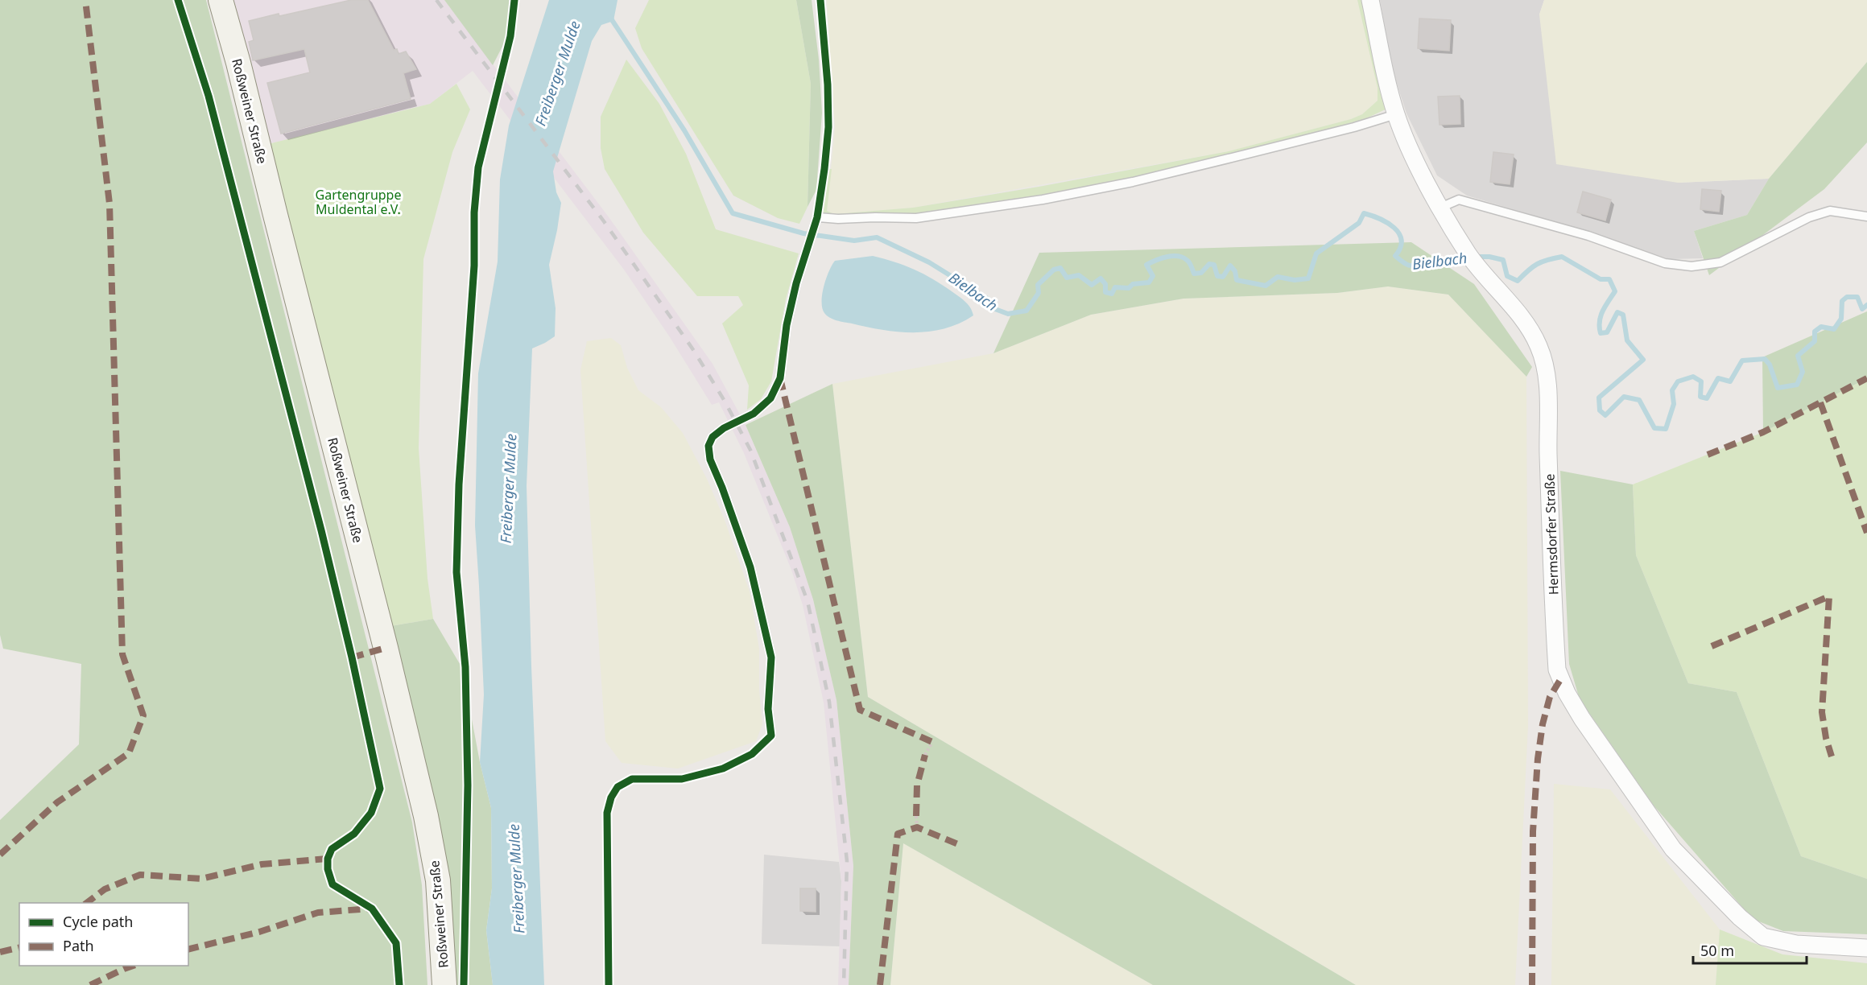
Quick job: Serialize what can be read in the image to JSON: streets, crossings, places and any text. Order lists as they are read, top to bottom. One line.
{"streets":{"main road":["Roßweiner Straße"],"street":["Hermsdorfer Straße"]},"water":["Freiberger Mulde","Bielbach"],"parks":["Gartengruppe Muldental e.V."],"legend":["Cycle path","Path"],"scale_bar":"50 m"}
